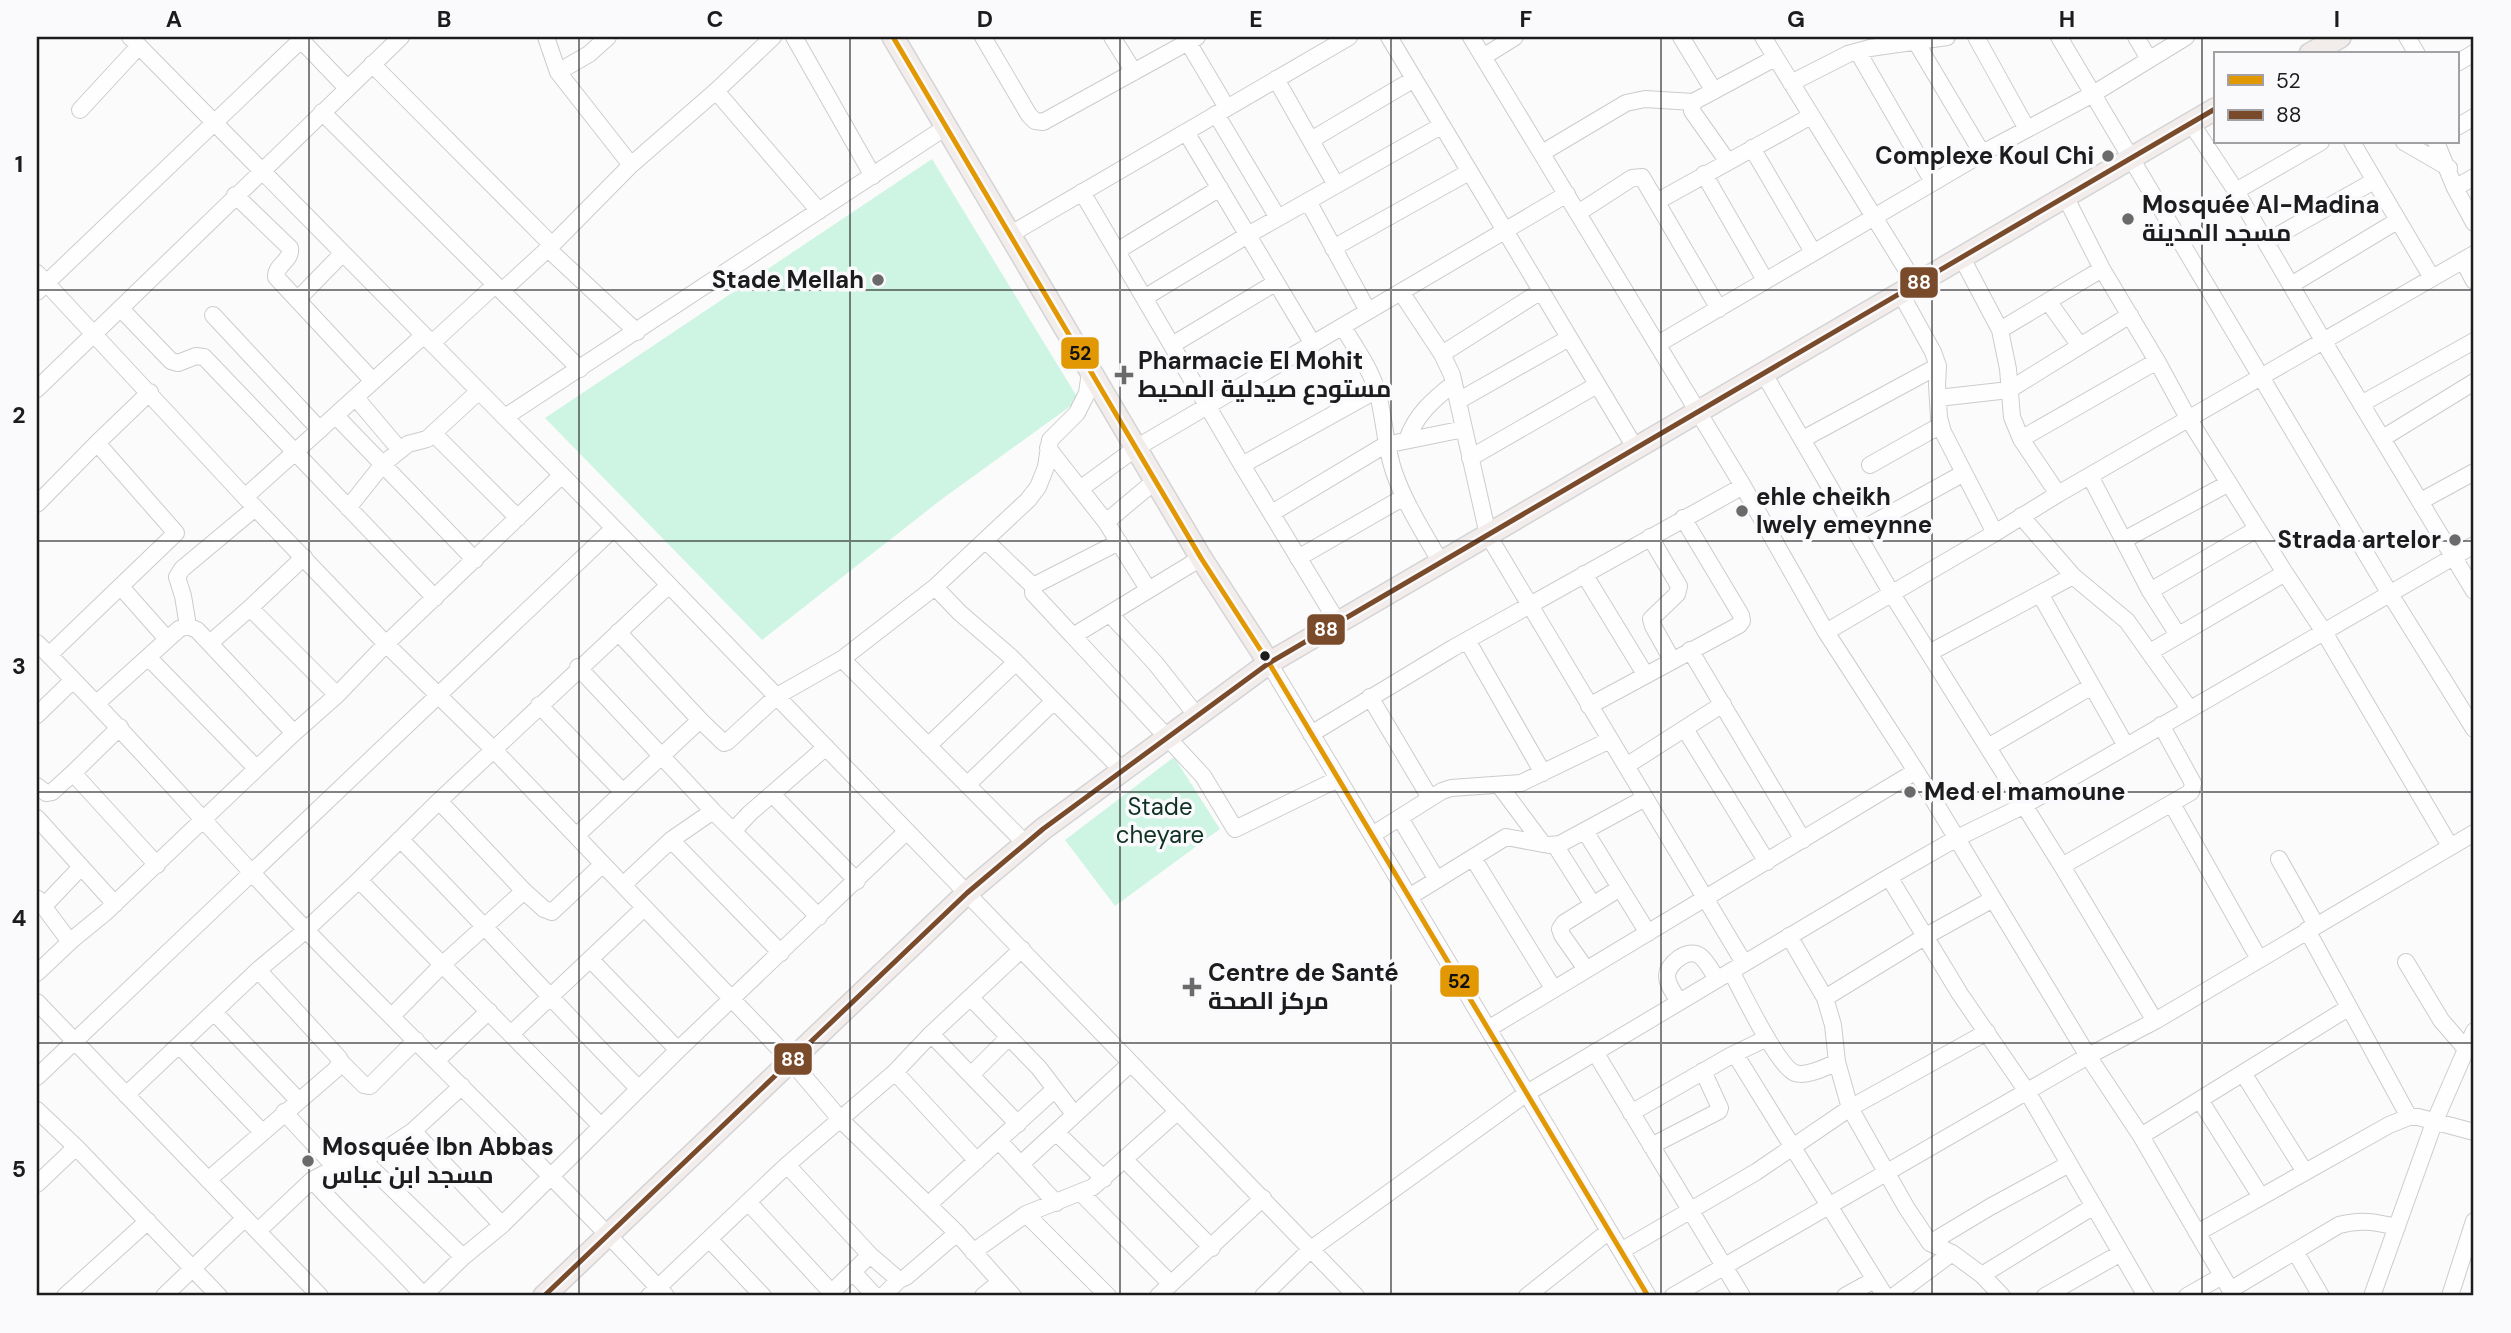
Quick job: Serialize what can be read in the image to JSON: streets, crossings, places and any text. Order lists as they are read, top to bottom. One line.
{"parks":["Stade cheyare"],"places":{"other":["Complexe Koul Chi","Mosquée Al-Madina مسجد المدينة","Stade Mellah","ehle cheikh lwely emeynne","Strada artelor","Med el mamoune","Mosquée Ibn Abbas مسجد ابن عباس"],"health":["Pharmacie El Mohit مستودع صيدلية المحيط","Centre de Santé مركز الصحة"]},"lines":["transit line 52","transit line 88"],"legend":["52","88"],"grid":{"columns":["A","B","C","D","E","F","G","H","I"],"rows":["1","2","3","4","5"]}}
